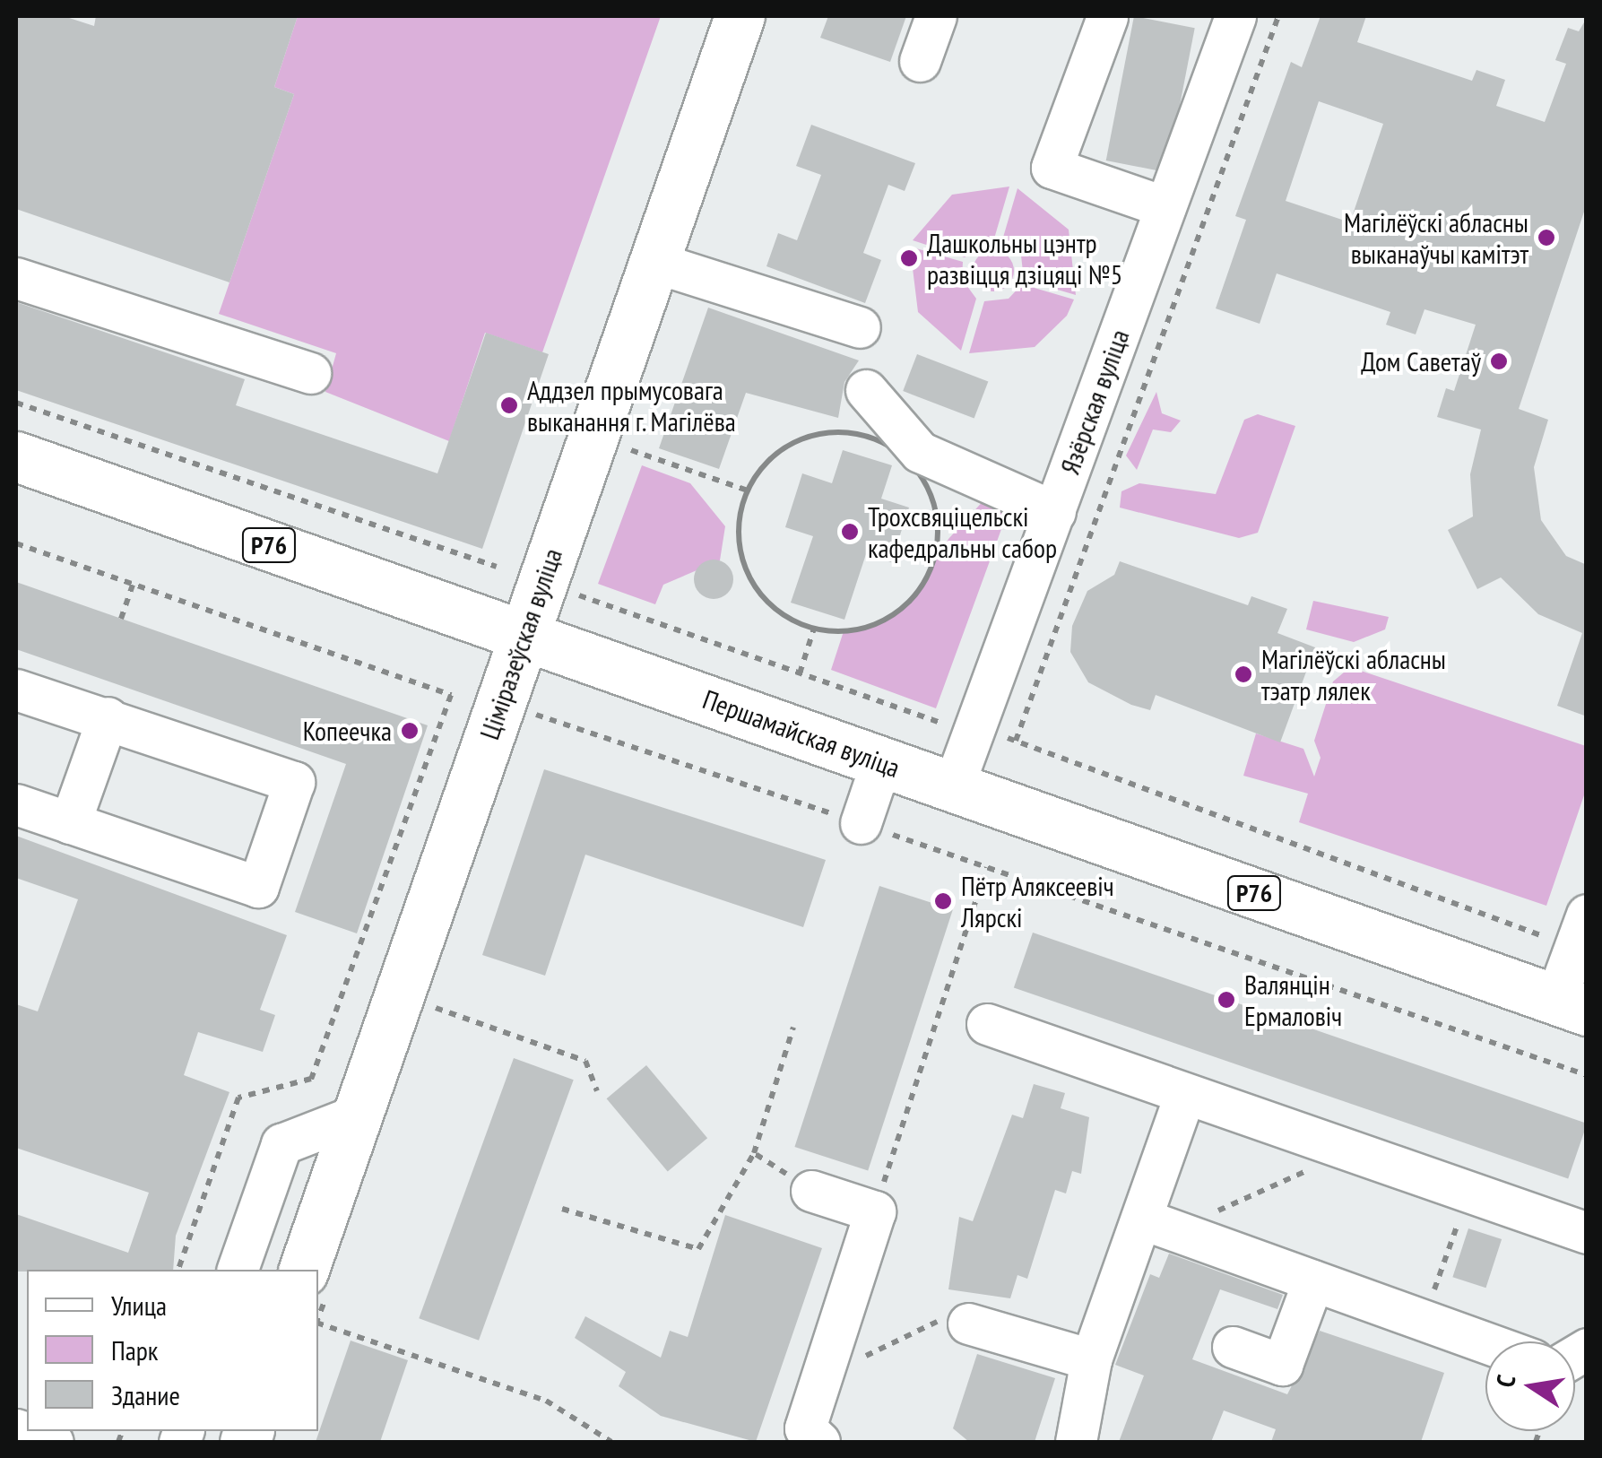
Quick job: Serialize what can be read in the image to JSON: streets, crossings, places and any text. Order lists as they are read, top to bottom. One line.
{"streets":{"main road":["Р76","Ціміразеўская вуліца","Першамайская вуліца"],"street":["Язёрская вуліца"]},"crossings":[["Язёрская вуліца","Першамайская вуліца"],["Ціміразеўская вуліца","Першамайская вуліца"]],"places":["Магілёўскі абласны выканаўчы камітэт","Дашкольны цэнтр развіцця дзіцяці №5","Дом Саветаў","Аддзел прымусовага выканання г. Магілёва","Трохсвяціцельскі кафедральны сабор","Магілёўскі абласны тэатр лялек","Копеечка","Пётр Аляксеевіч Лярскі","Валянцін Ермаловіч"],"legend":["Улица","Парк","Здание"],"north":"left"}
